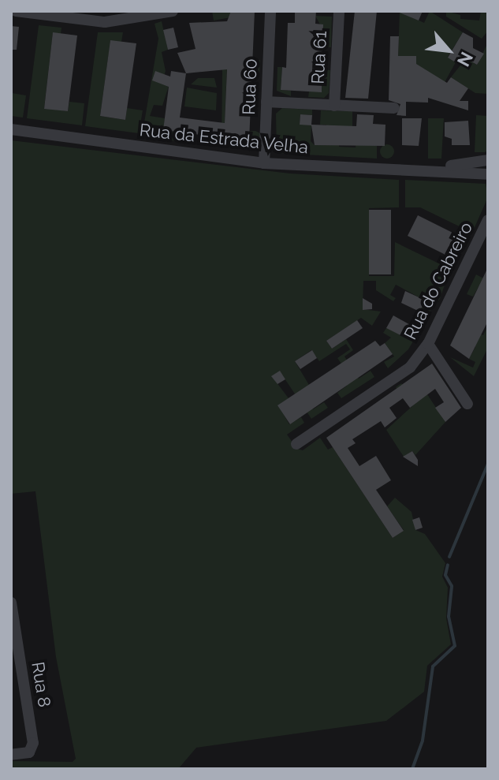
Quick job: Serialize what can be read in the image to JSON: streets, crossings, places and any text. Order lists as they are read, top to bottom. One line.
{"streets":{"street":["Rua 61","Rua 60","Rua da Estrada Velha","Rua do Cabreiro","Rua 8"]},"crossings":[["Rua 60","Rua da Estrada Velha"]],"north":"bottom right"}
